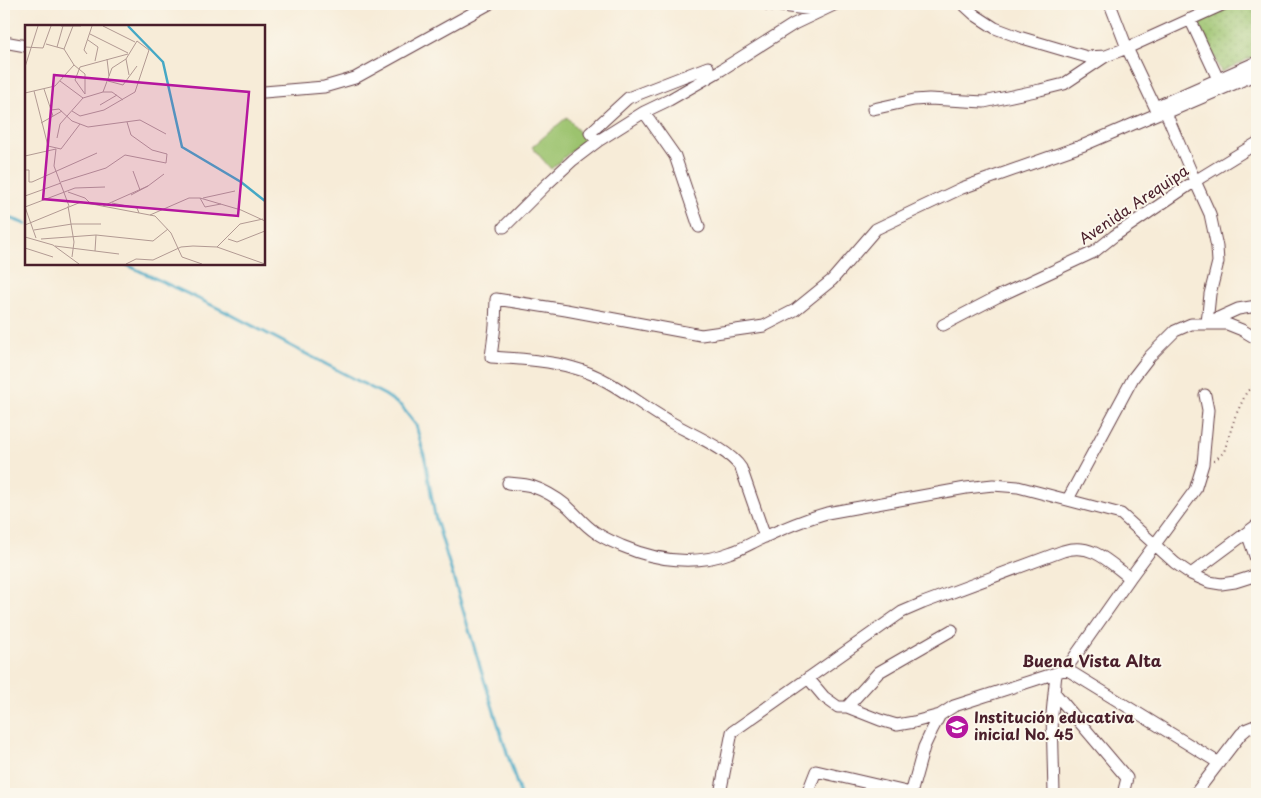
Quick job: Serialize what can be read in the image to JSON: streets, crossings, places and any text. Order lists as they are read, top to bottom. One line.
{"streets":{"street":["Avenida Arequipa"]},"districts":["Buena Vista Alta"],"places":{"school or university":["Institución educativa inicial No. 45"]}}
